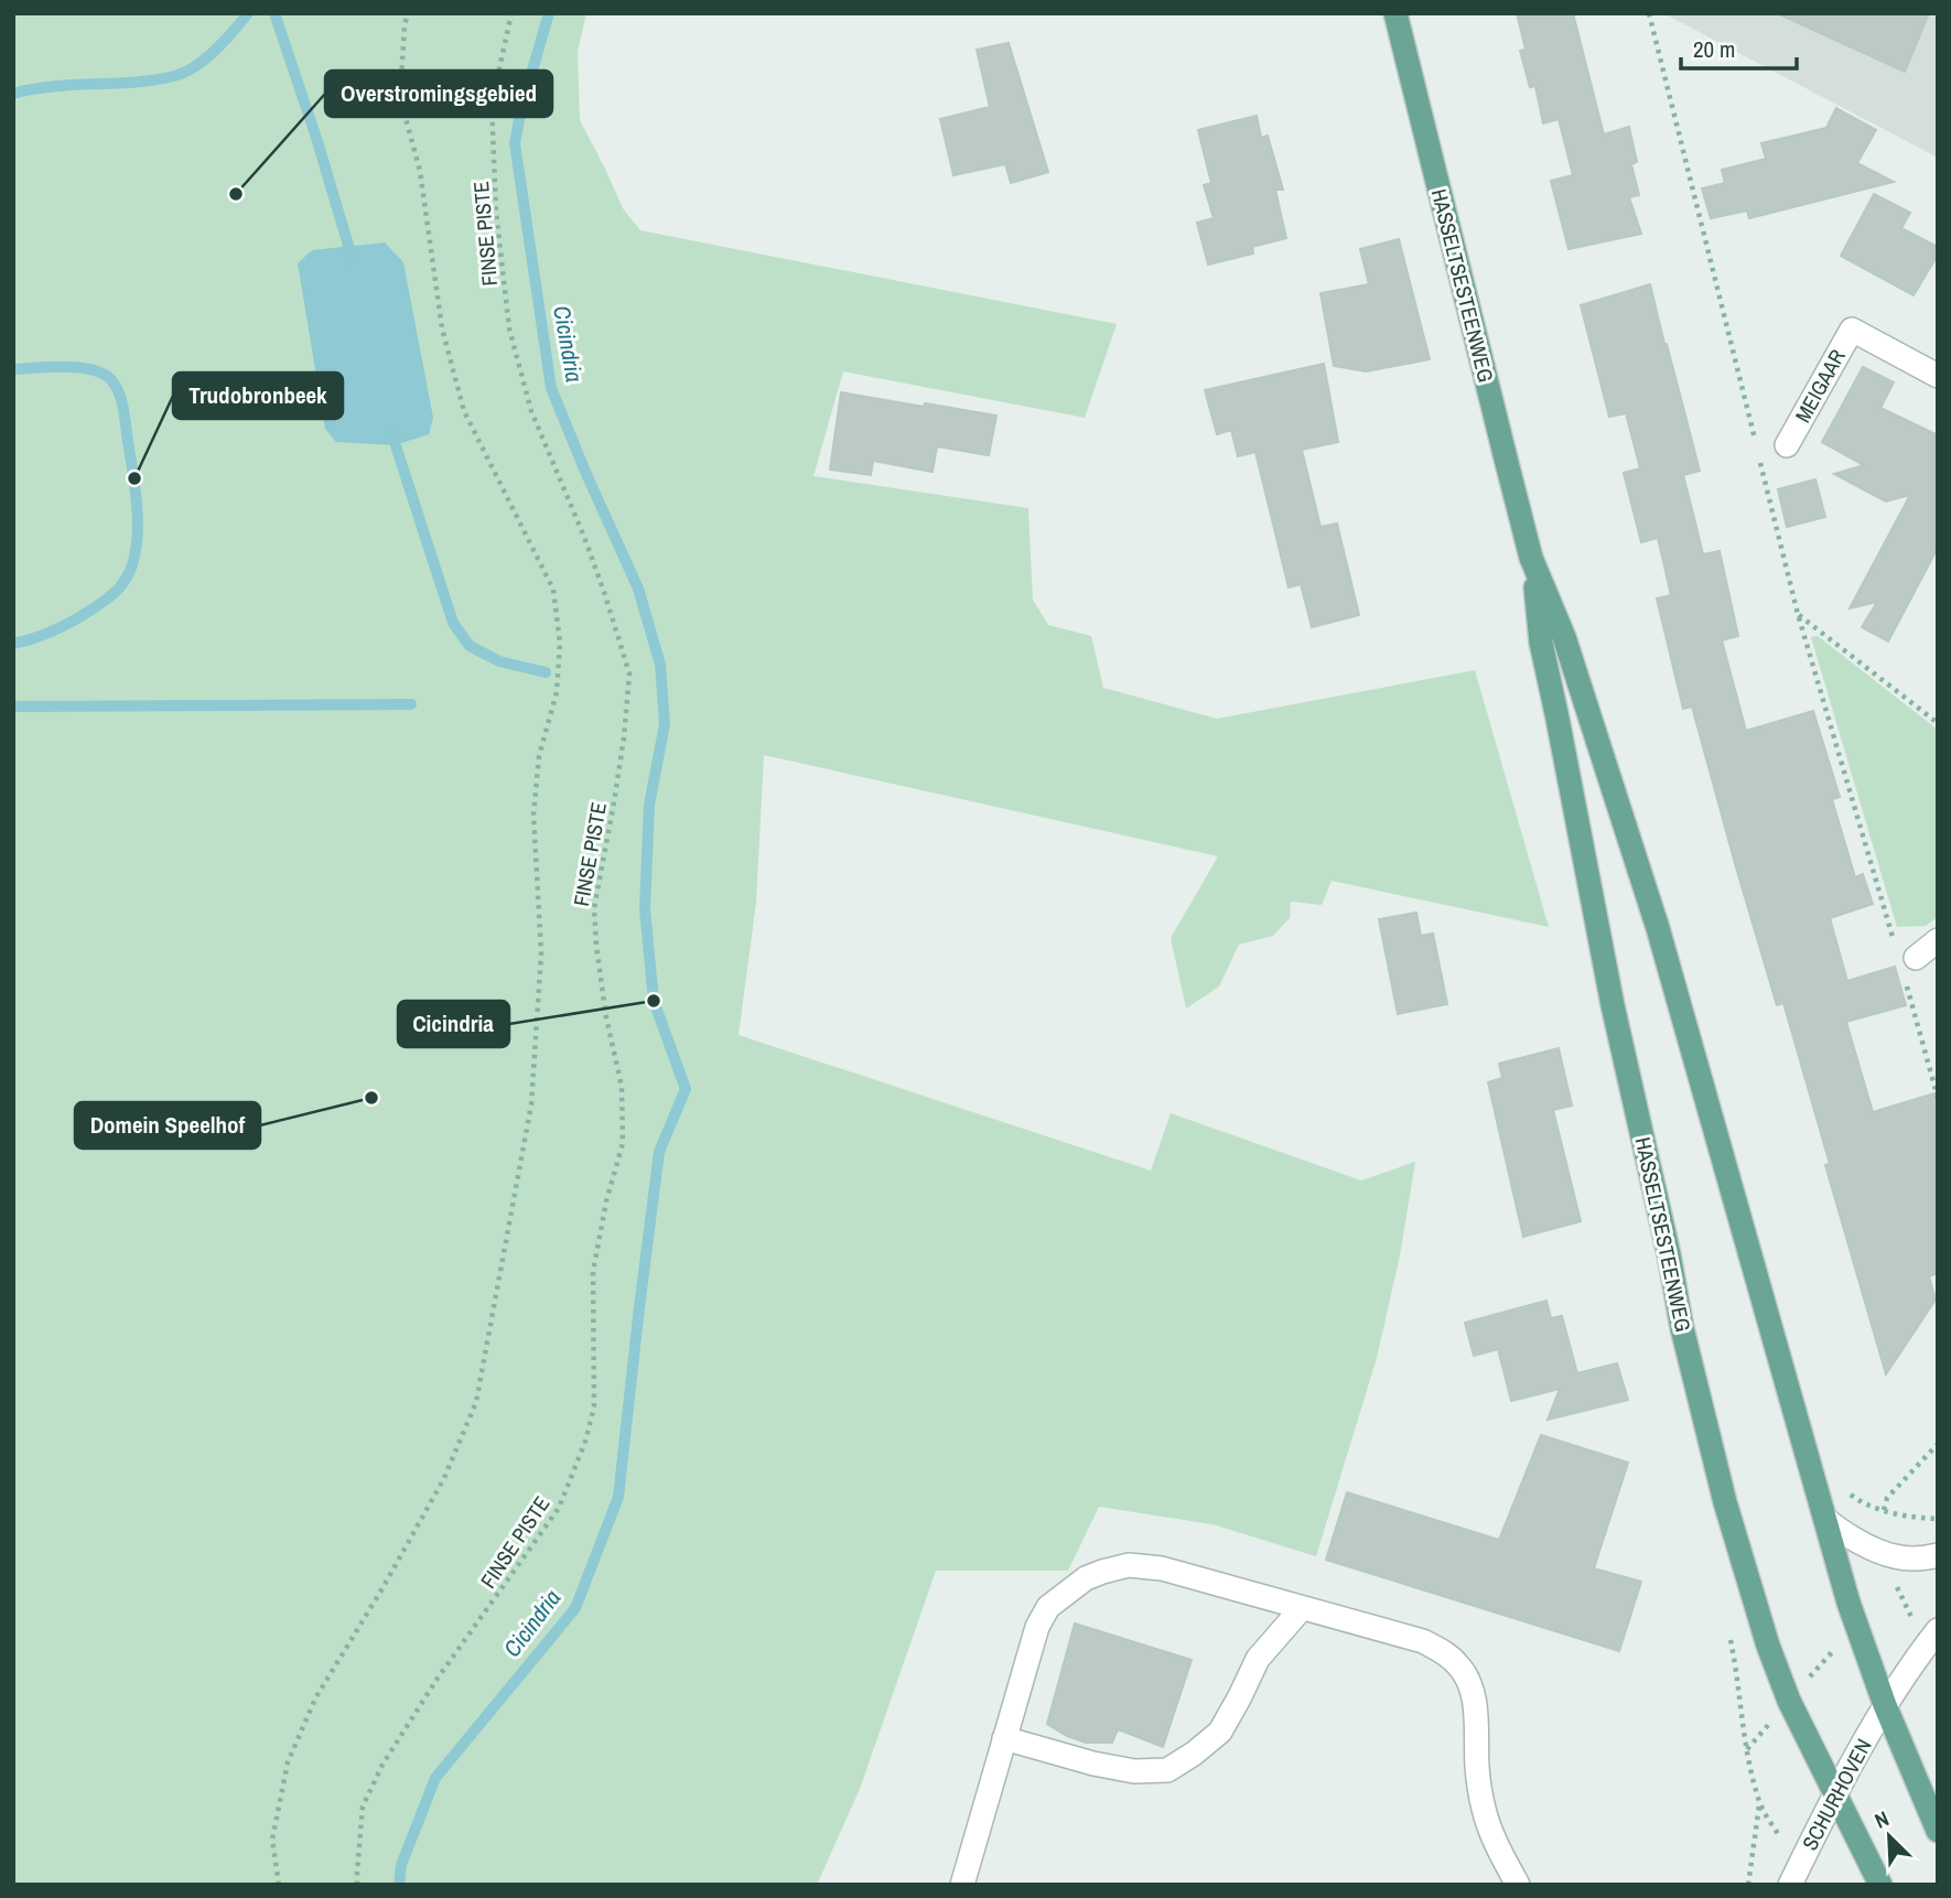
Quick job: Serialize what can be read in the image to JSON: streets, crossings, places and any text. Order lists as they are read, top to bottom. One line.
{"streets":{"main road":["HASSELTSESTEENWEG"],"street":["MEIGAAR","SCHURHOVEN"],"path":["FINSE PISTE"]},"crossings":[["HASSELTSESTEENWEG","SCHURHOVEN"]],"water":["Cicindria"],"places":["Overstromingsgebied","Trudobronbeek","Cicindria","Domein Speelhof"],"scale_bar":"20 m","north":"top left"}
